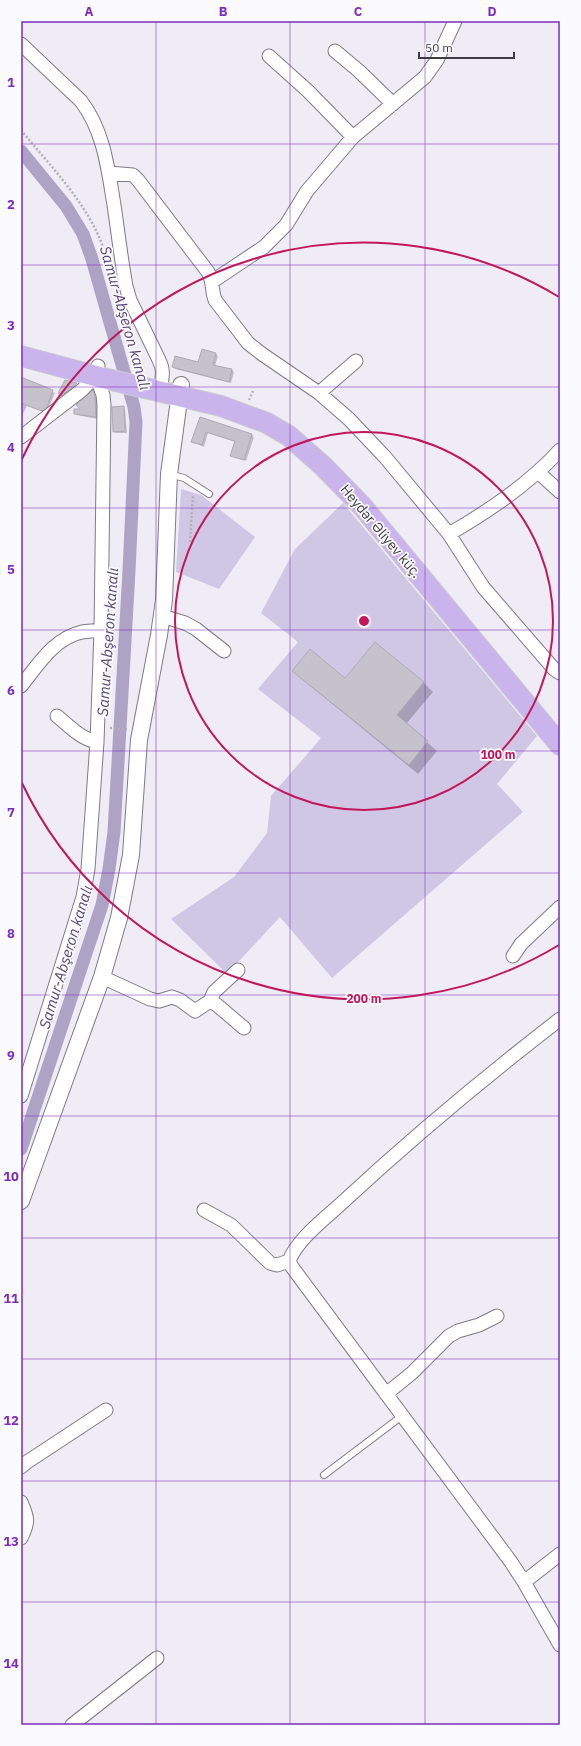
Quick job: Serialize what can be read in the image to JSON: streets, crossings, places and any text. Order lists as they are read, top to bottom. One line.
{"streets":{"main road":["Heydər Əliyev küç."]},"water":["Samur-Abşeron kanalı"],"scale_bar":"50 m","grid":{"columns":["A","B","C","D"],"rows":["1","2","3","4","5","6","7","8","9","10","11","12","13","14"]},"rings":["100 m","200 m"]}
